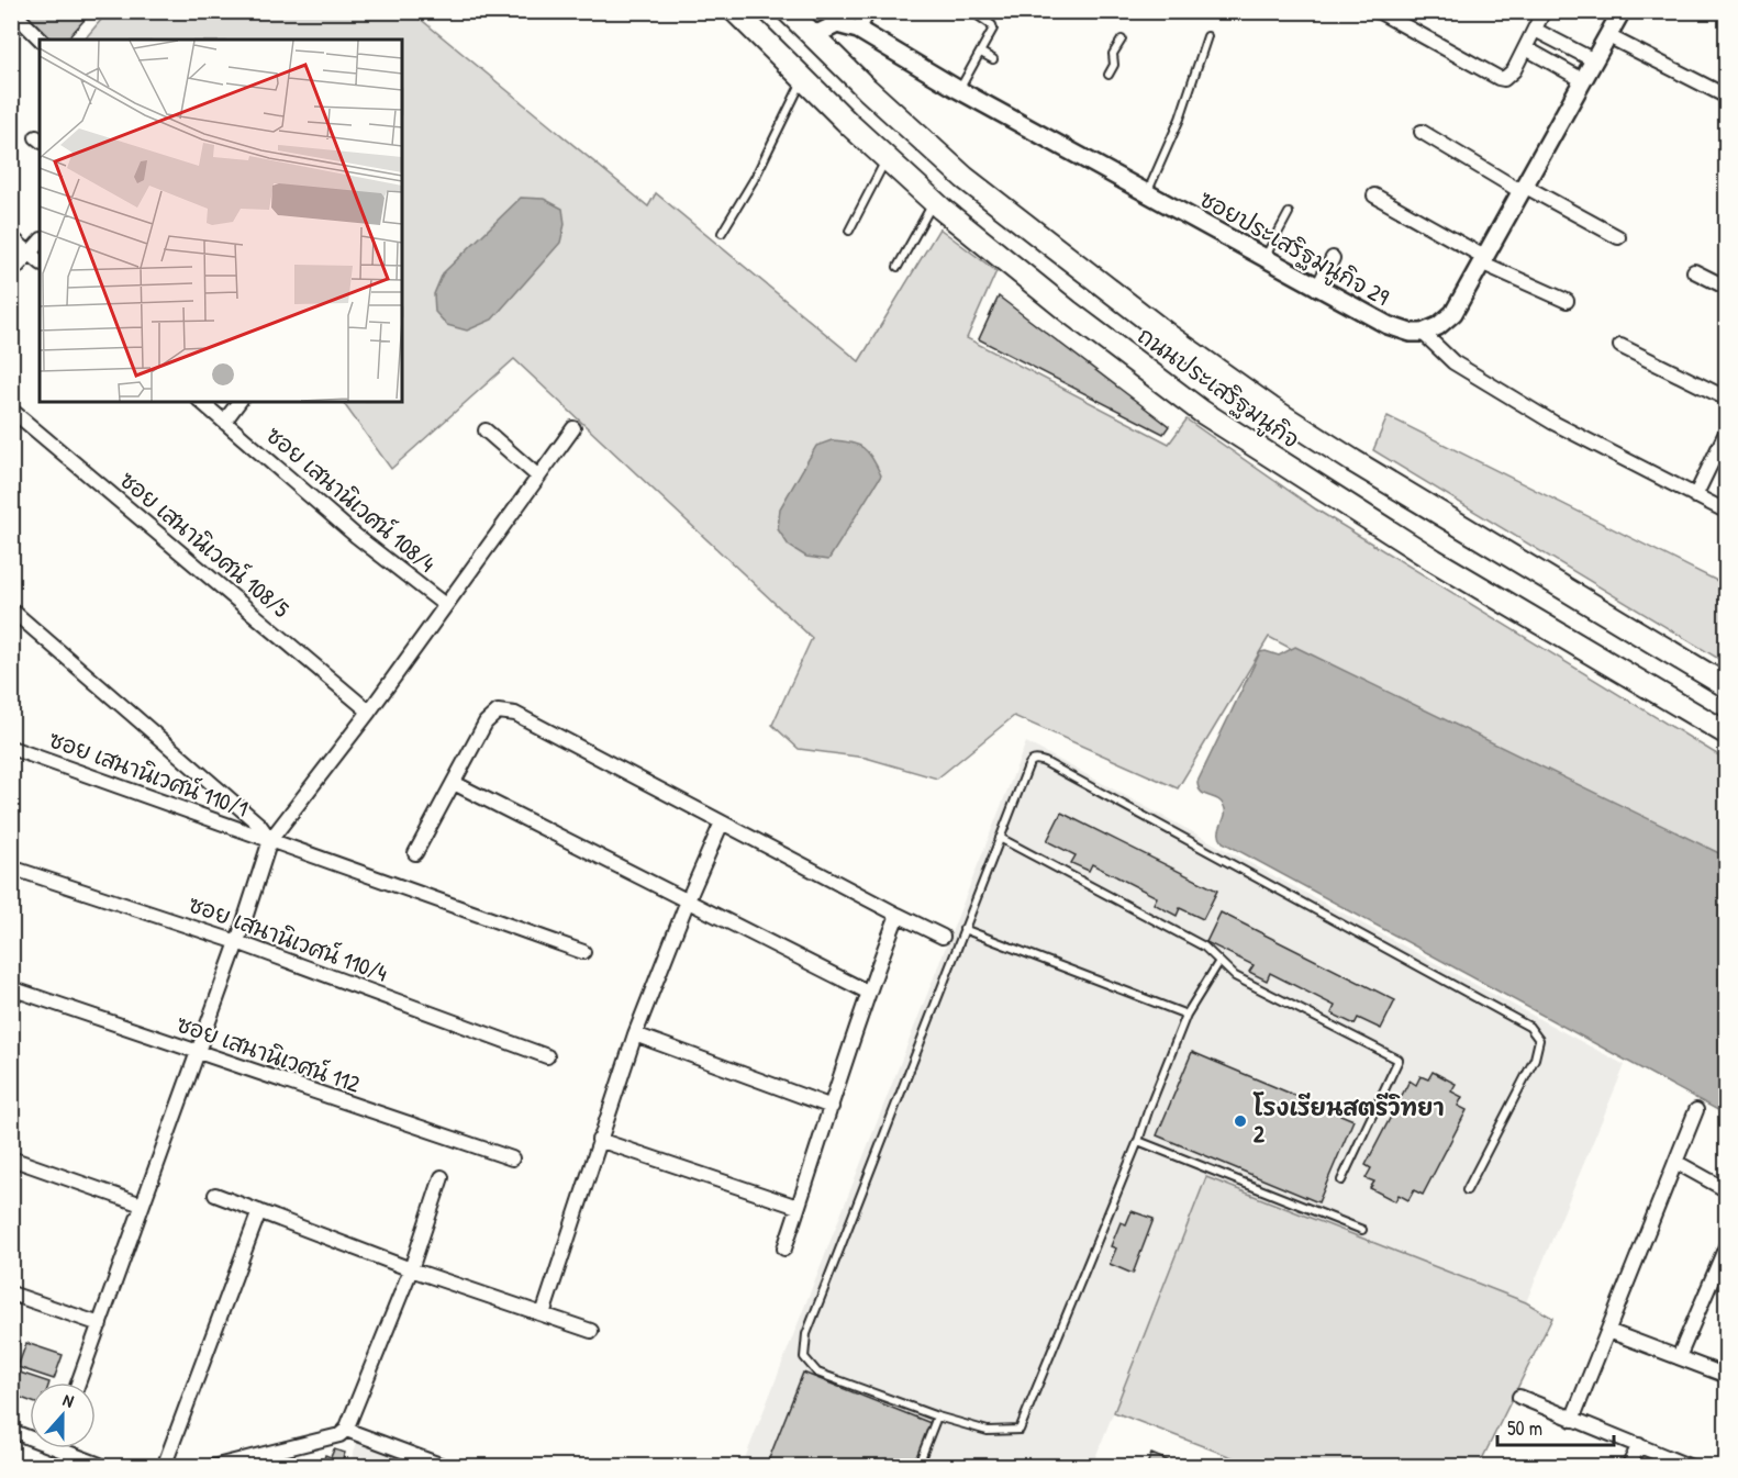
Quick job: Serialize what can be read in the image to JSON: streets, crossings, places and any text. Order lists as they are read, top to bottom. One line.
{"streets":{"main road":["ถนนประเสริฐมนูกิจ"],"street":["ซอยประเสริฐมนูกิจ 29","ซอย เสนานิเวศน์ 108/4","ซอย เสนานิเวศน์ 108/5","ซอย เสนานิเวศน์ 110/1","ซอย เสนานิเวศน์ 110/4","ซอย เสนานิเวศน์ 112"]},"crossings":[["ซอยประเสริฐมนูกิจ 29","ถนนประเสริฐมนูกิจ"]],"places":["โรงเรียนสตรีวิทยา 2"],"scale_bar":"50 m","north":"top"}
